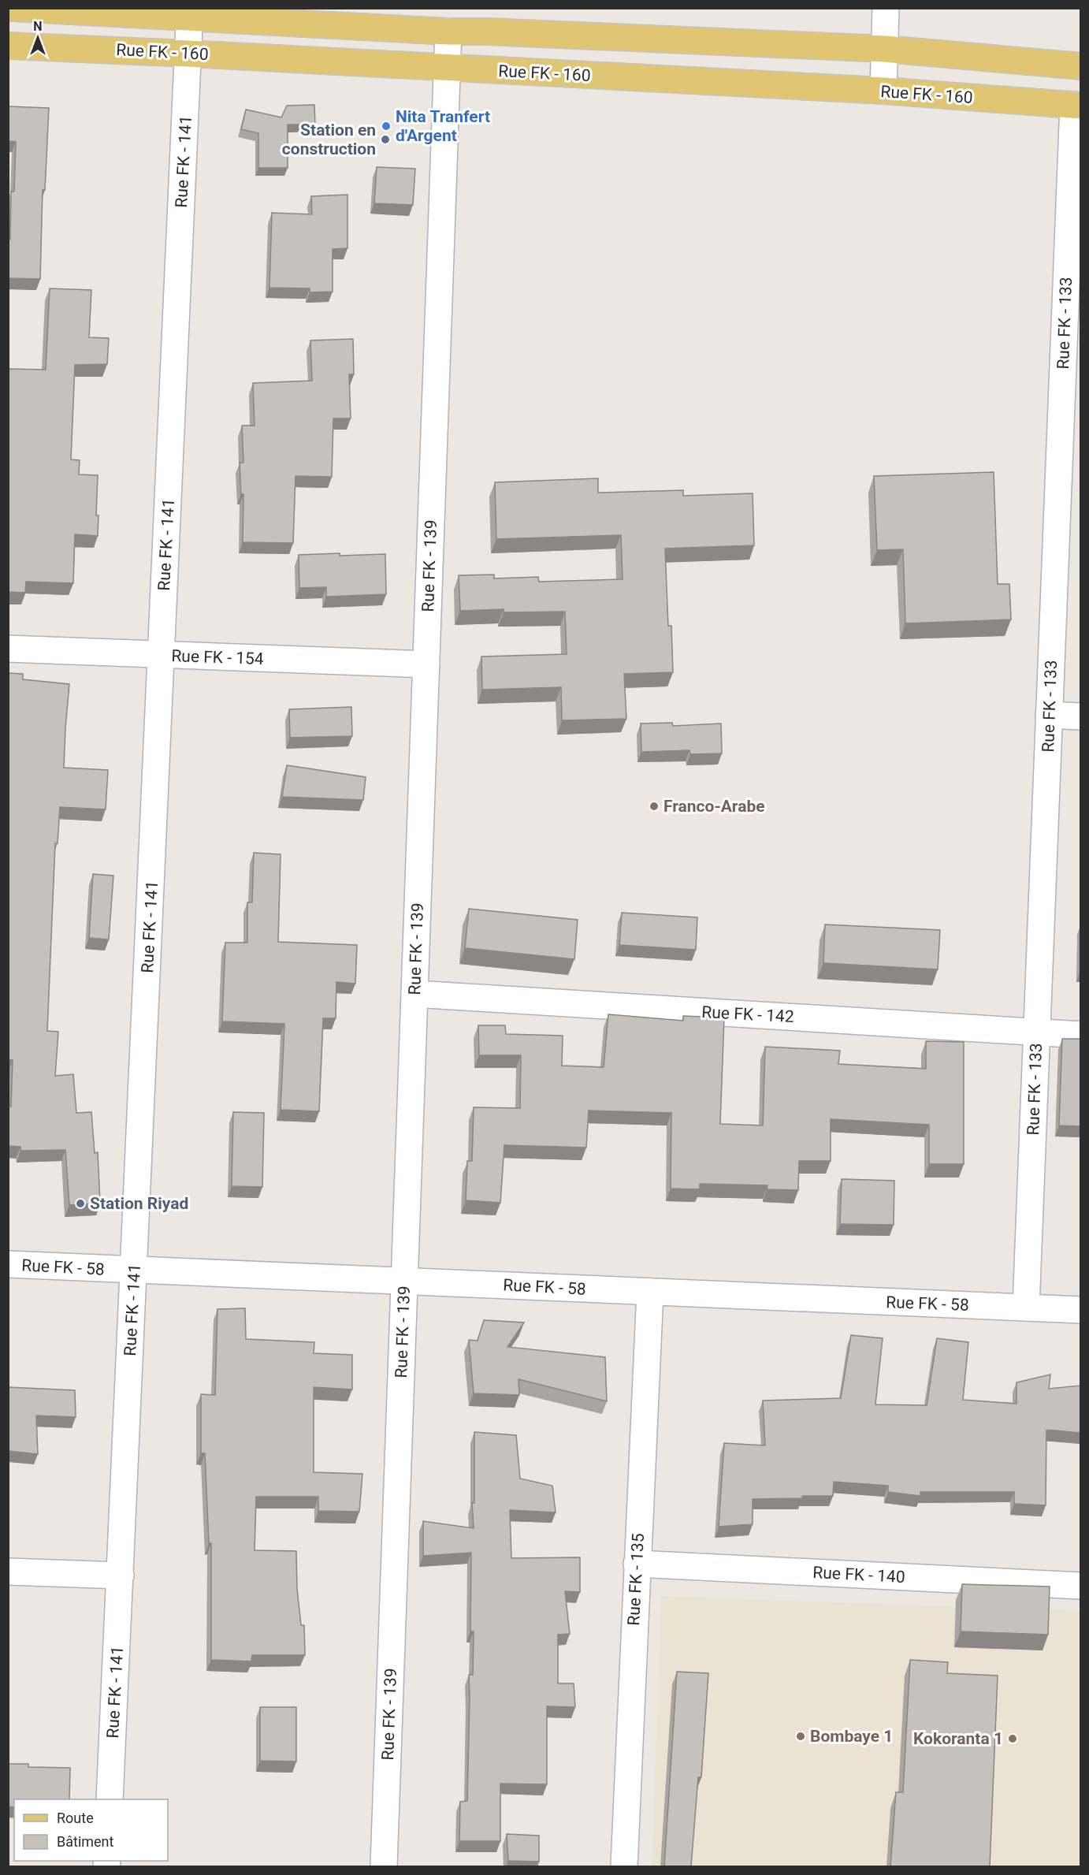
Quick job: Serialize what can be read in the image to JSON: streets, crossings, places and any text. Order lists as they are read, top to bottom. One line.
{"streets":{"main road":["Rue FK - 160"],"street":["Rue FK - 141","Rue FK - 133","Rue FK - 139","Rue FK - 154","Rue FK - 142","Rue FK - 58","Rue FK - 140","Rue FK - 135"]},"crossings":[["Rue FK - 160","Rue FK - 141"],["Rue FK - 160","Rue FK - 133"],["Rue FK - 160","Rue FK - 139"],["Rue FK - 141","Rue FK - 154"],["Rue FK - 141","Rue FK - 58"],["Rue FK - 133","Rue FK - 142"],["Rue FK - 133","Rue FK - 58"],["Rue FK - 139","Rue FK - 154"],["Rue FK - 139","Rue FK - 142"],["Rue FK - 139","Rue FK - 58"],["Rue FK - 58","Rue FK - 135"],["Rue FK - 140","Rue FK - 135"]],"places":["Nita Tranfert d'Argent","Station en construction","Franco-Arabe","Station Riyad","Bombaye 1","Kokoranta 1"],"legend":["Route","Bâtiment"],"north":"top"}
